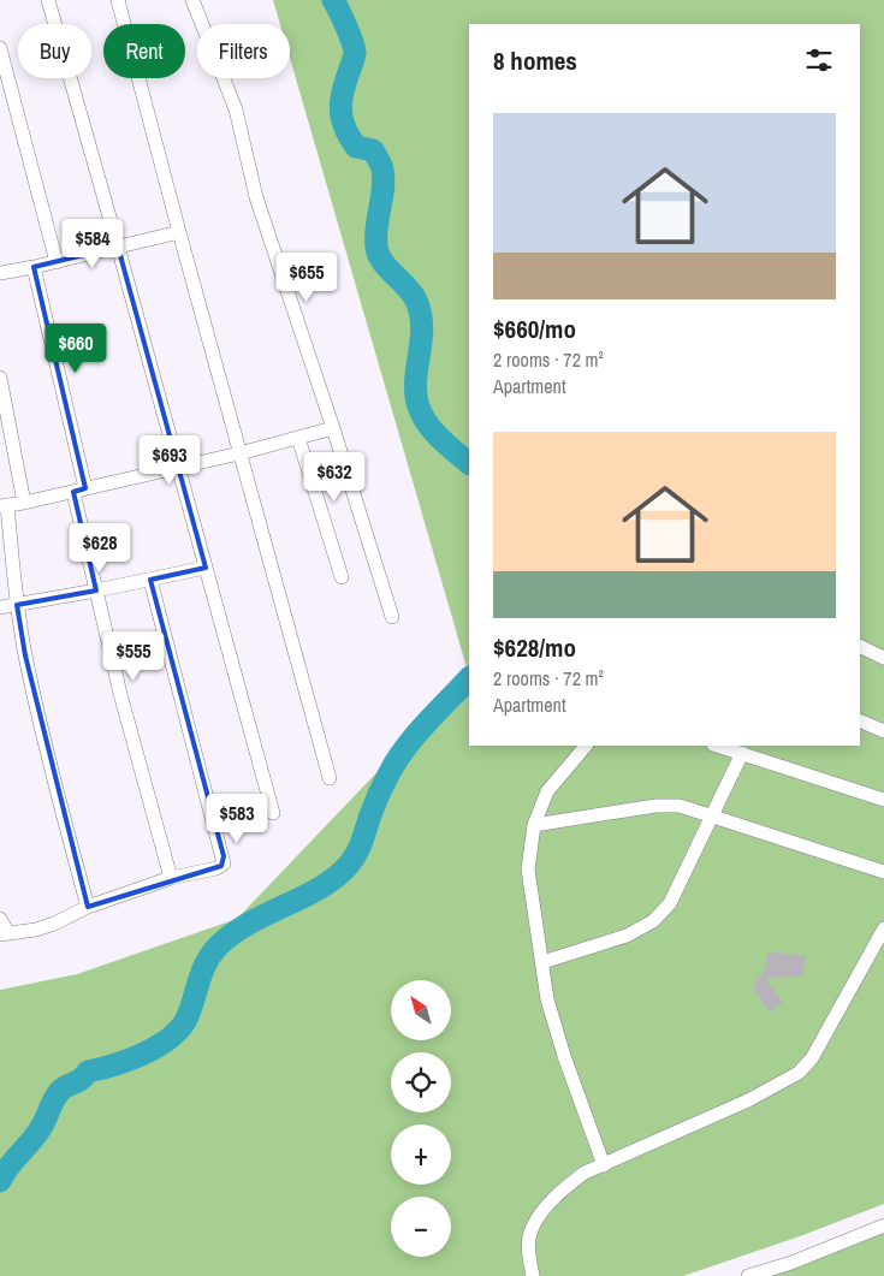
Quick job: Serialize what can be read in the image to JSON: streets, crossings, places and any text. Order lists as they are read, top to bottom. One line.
{"north":"top left","page":{"chip":["Buy","Rent","Filters"],"heading":"8 homes","list":[{"name":"$660/mo","note":"2 rooms · 72 m² · Apartment"},{"name":"$628/mo","note":"2 rooms · 72 m² · Apartment"}],"price":["$584","$655","$660","$693","$632","$628","$555","$583"],"map_buttons":["+","−"]}}
